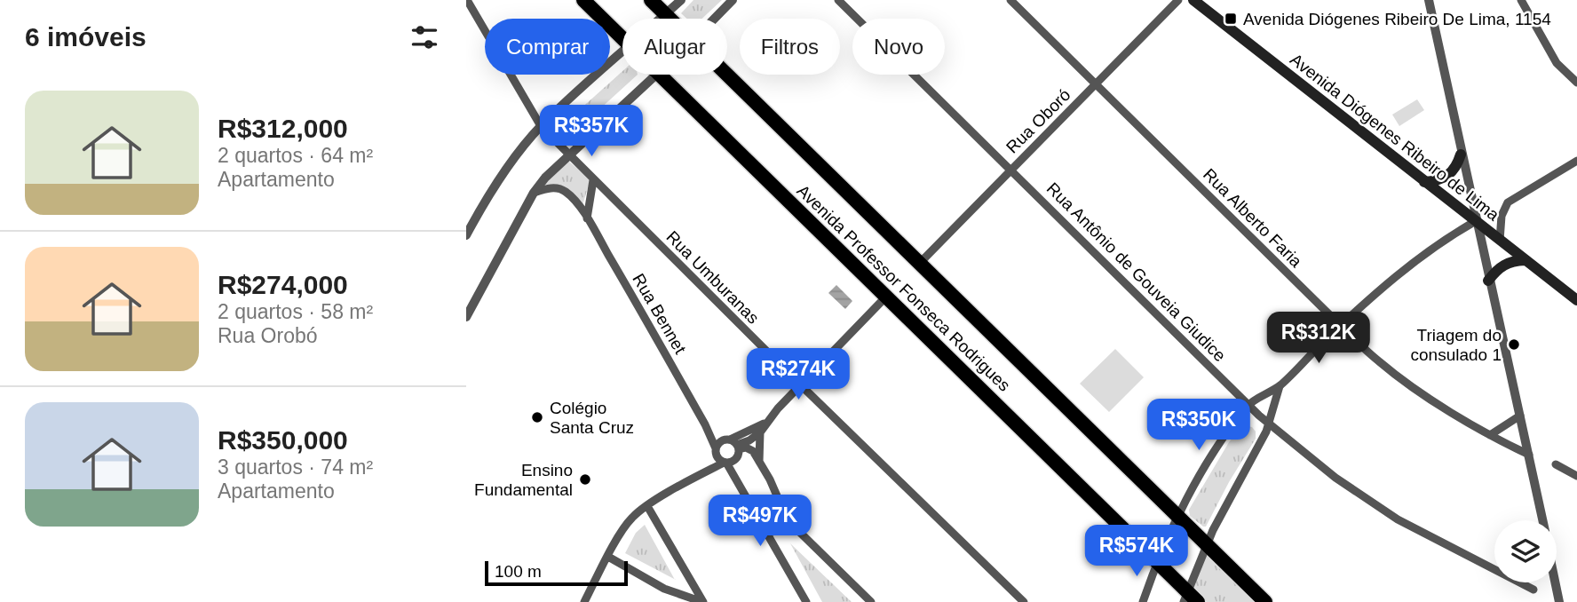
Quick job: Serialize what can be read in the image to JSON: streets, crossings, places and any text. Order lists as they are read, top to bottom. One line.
{"streets":{"highway":["Avenida Professor Fonseca Rodrigues"],"main road":["Avenida Diógenes Ribeiro de Lima"],"street":["Rua Oboró","Rua Alberto Faria","Rua Antônio de Gouveia Giudice","Rua Umburanas","Rua Bennet"]},"crossings":[["Rua Oboró","Rua Alberto Faria"],["Rua Oboró","Rua Antônio de Gouveia Giudice"],["Rua Oboró","Avenida Professor Fonseca Rodrigues"]],"places":{"transit":["Avenida Diógenes Ribeiro De Lima, 1154"],"other":["Triagem do consulado 1","Colégio Santa Cruz","Ensino Fundamental"]},"scale_bar":"100 m","page":{"heading":"6 imóveis","chip":["Comprar","Alugar","Filtros","Novo"],"list":[{"name":"R$312,000","note":"2 quartos · 64 m² · Apartamento"},{"name":"R$274,000","note":"2 quartos · 58 m² · Rua Orobó"},{"name":"R$350,000","note":"3 quartos · 74 m² · Apartamento"}],"price":["R$357K","R$312K","R$274K","R$350K","R$497K","R$574K"],"scale":"100 m"}}
